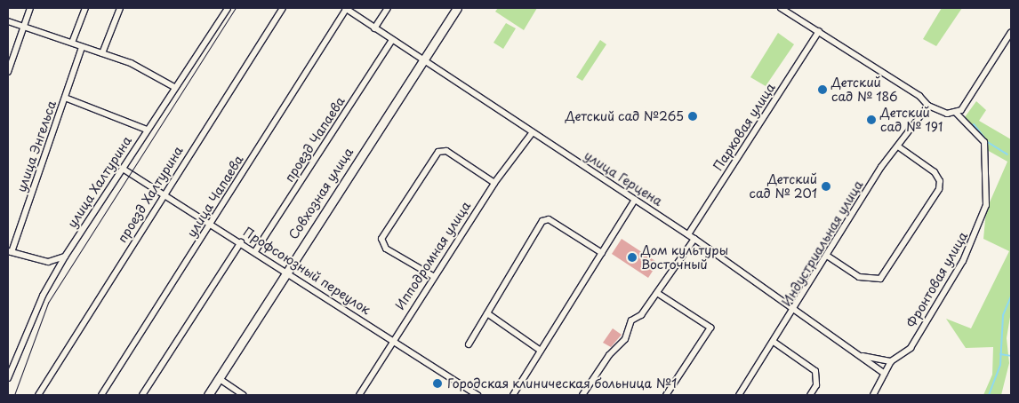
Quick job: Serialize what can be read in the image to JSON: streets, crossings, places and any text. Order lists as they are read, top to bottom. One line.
{"streets":{"street":["Парковая улица","проезд Чапаева","улица Энгельса","улица Герцена","улица Халтурина","Совхозная улица","проезд Халтурина","улица Чапаева","Индустриальная улица","Ипподромная улица","Профсоюзный переулок","Фронтовая улица"]},"crossings":[["Парковая улица","улица Герцена"],["проезд Чапаева","улица Герцена"],["проезд Чапаева","Профсоюзный переулок"],["улица Герцена","Совхозная улица"],["улица Герцена","улица Чапаева"],["улица Герцена","Индустриальная улица"],["улица Герцена","Ипподромная улица"],["улица Герцена","Фронтовая улица"],["улица Халтурина","Профсоюзный переулок"],["Совхозная улица","Профсоюзный переулок"],["проезд Халтурина","Профсоюзный переулок"],["улица Чапаева","Профсоюзный переулок"],["Ипподромная улица","Профсоюзный переулок"]],"places":["Детский сад № 186","Детский сад №265","Детский сад № 191","Детский сад № 201","Дом культуры Восточный","Городская клиническая больница №1"]}
